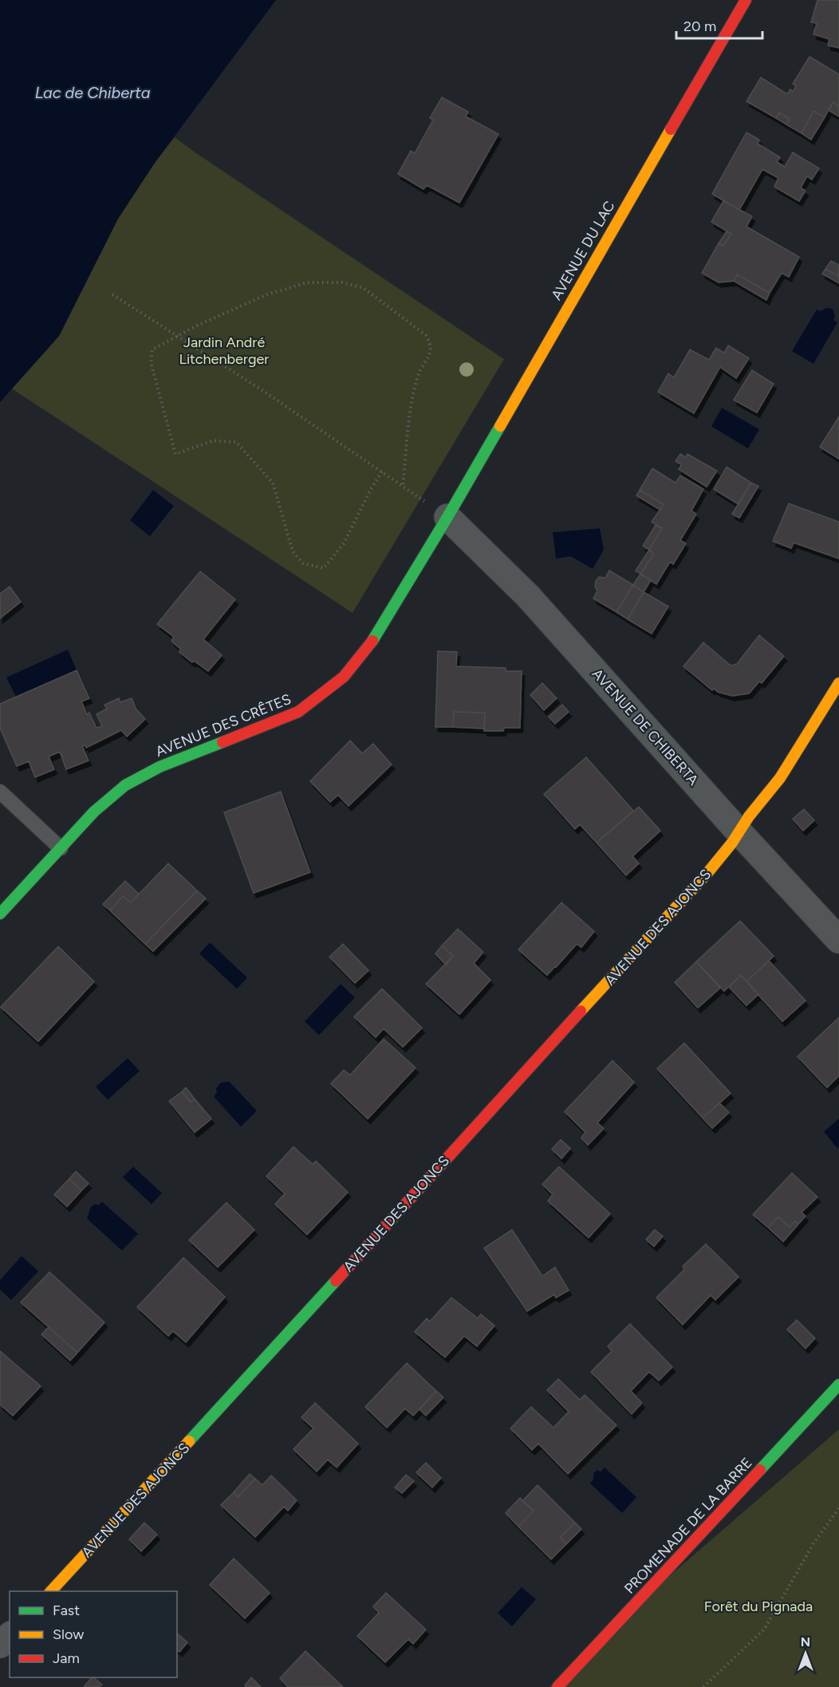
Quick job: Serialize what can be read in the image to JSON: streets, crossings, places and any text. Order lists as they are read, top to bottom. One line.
{"streets":{"street":["AVENUE DU LAC","AVENUE DES CRÊTES","AVENUE DE CHIBERTA","AVENUE DES AJONCS","PROMENADE DE LA BARRE"]},"crossings":[["AVENUE DU LAC","AVENUE DES CRÊTES"],["AVENUE DU LAC","AVENUE DE CHIBERTA"],["AVENUE DES CRÊTES","AVENUE DE CHIBERTA"],["AVENUE DE CHIBERTA","AVENUE DES AJONCS"]],"water":["Lac de Chiberta"],"parks":["Jardin André Litchenberger","Forêt du Pignada"],"legend":["Fast","Slow","Jam"],"scale_bar":"20 m","north":"top"}
